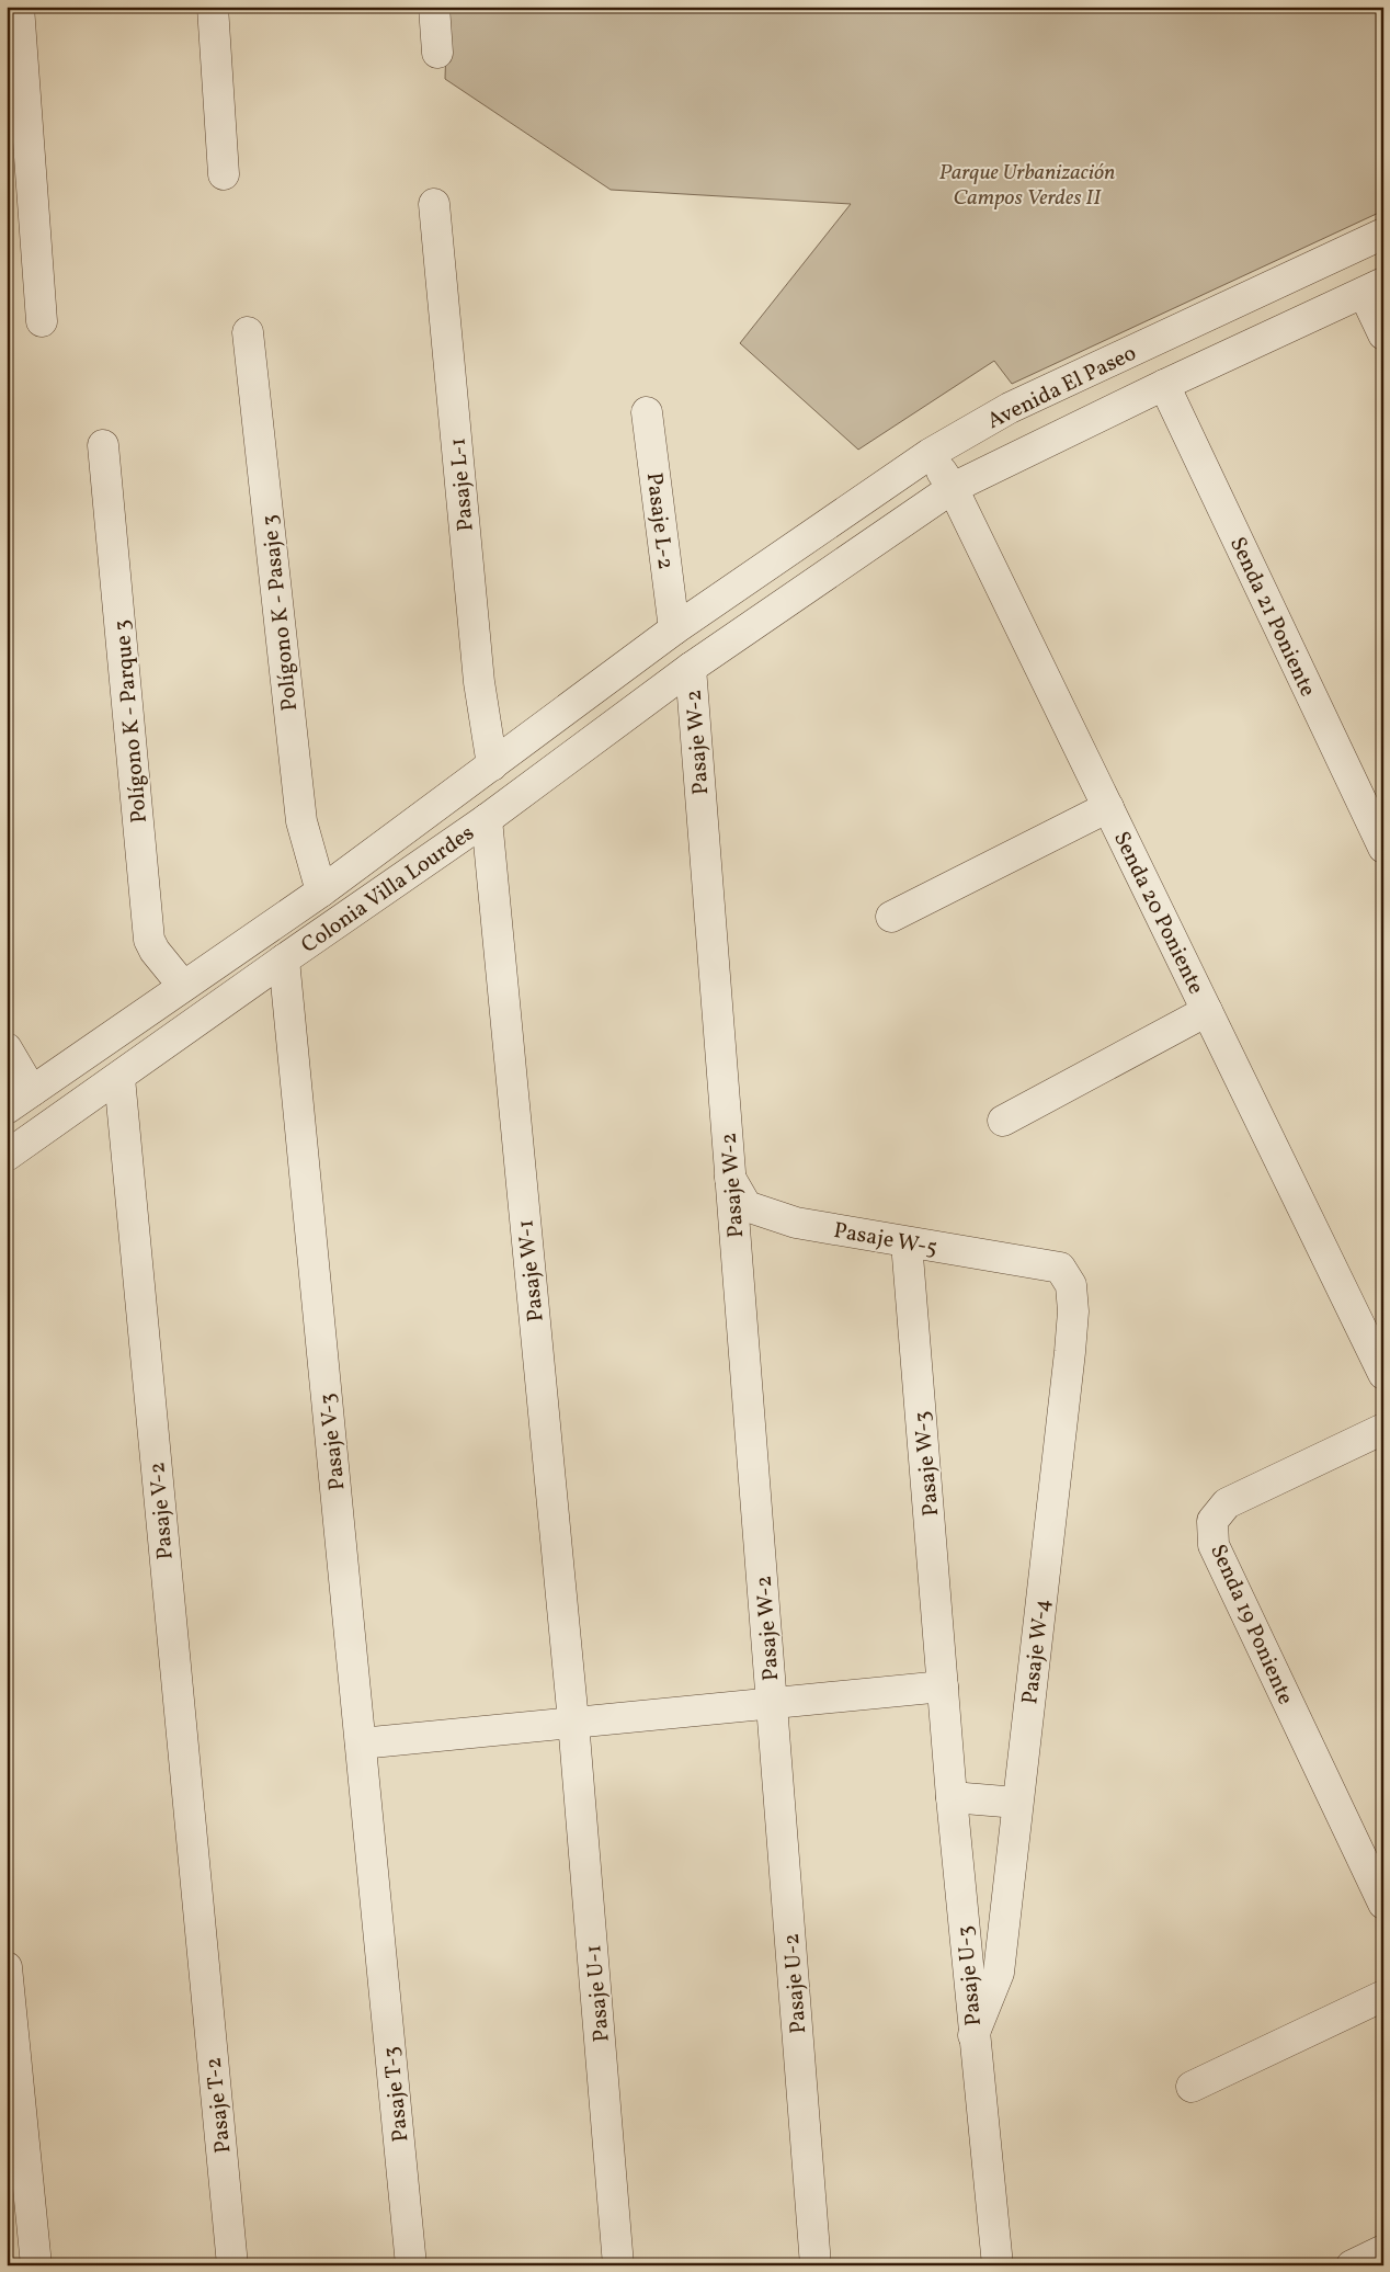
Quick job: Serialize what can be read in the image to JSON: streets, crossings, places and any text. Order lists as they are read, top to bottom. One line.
{"streets":{"street":["Avenida El Paseo","Pasaje L-1","Pasaje L-2","Polígono K - Pasaje 3","Senda 21 Poniente","Polígono K - Parque 3","Pasaje W-2","Colonia Villa Lourdes","Senda 20 Poniente","Pasaje W-5","Pasaje W-1","Pasaje V-3","Pasaje W-3","Pasaje V-2","Senda 19 Poniente","Pasaje W-4","Pasaje U-3","Pasaje U-2","Pasaje U-1","Pasaje T-3","Pasaje T-2"]},"crossings":[["Avenida El Paseo","Senda 21 Poniente"],["Avenida El Paseo","Colonia Villa Lourdes"],["Avenida El Paseo","Senda 20 Poniente"],["Pasaje L-1","Colonia Villa Lourdes"],["Pasaje L-2","Colonia Villa Lourdes"],["Polígono K - Pasaje 3","Colonia Villa Lourdes"],["Polígono K - Parque 3","Colonia Villa Lourdes"],["Pasaje W-2","Colonia Villa Lourdes"],["Pasaje W-2","Pasaje W-5"],["Pasaje W-2","Pasaje U-2"],["Colonia Villa Lourdes","Pasaje W-1"],["Colonia Villa Lourdes","Pasaje V-3"],["Colonia Villa Lourdes","Pasaje V-2"],["Pasaje W-5","Pasaje W-3"],["Pasaje W-5","Pasaje W-4"],["Pasaje W-1","Pasaje U-1"],["Pasaje V-3","Pasaje T-3"],["Pasaje W-3","Pasaje U-3"],["Pasaje V-2","Pasaje T-2"],["Pasaje W-4","Pasaje U-3"]],"parks":["Parque Urbanización Campos Verdes II"]}
